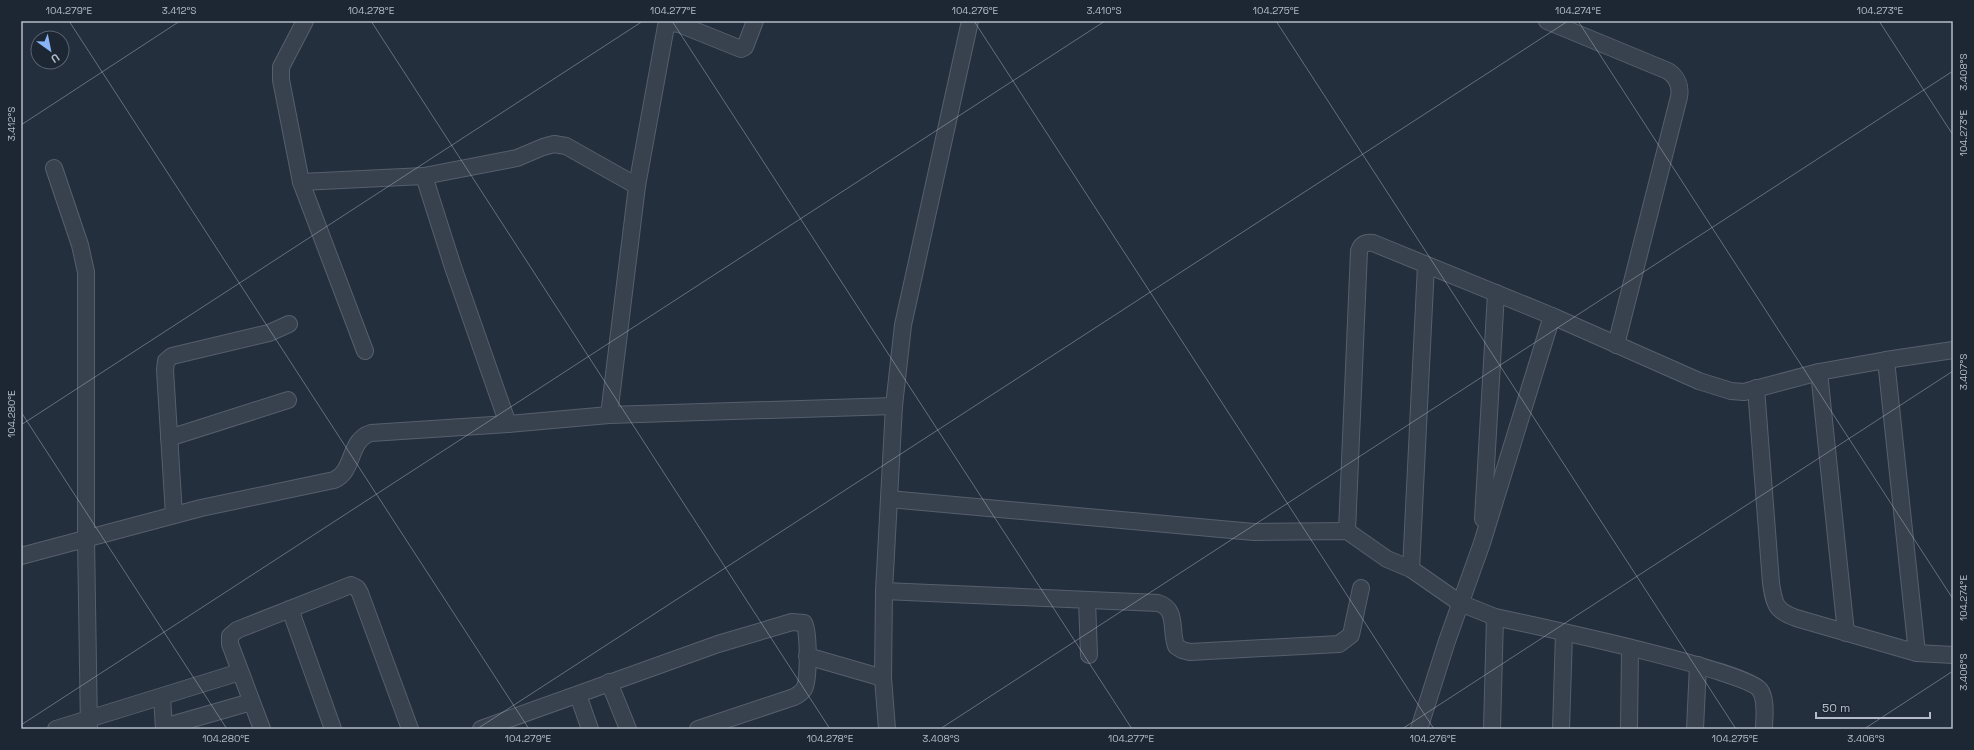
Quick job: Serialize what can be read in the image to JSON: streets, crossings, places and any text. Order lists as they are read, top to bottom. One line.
{"scale_bar":"50 m","north":"bottom right","coordinates":["104.279°E","3.412°S","104.278°E","104.277°E","104.276°E","3.410°S","104.275°E","104.274°E","104.273°E","3.408°S","3.407°S","104.280°E","3.406°S"]}
